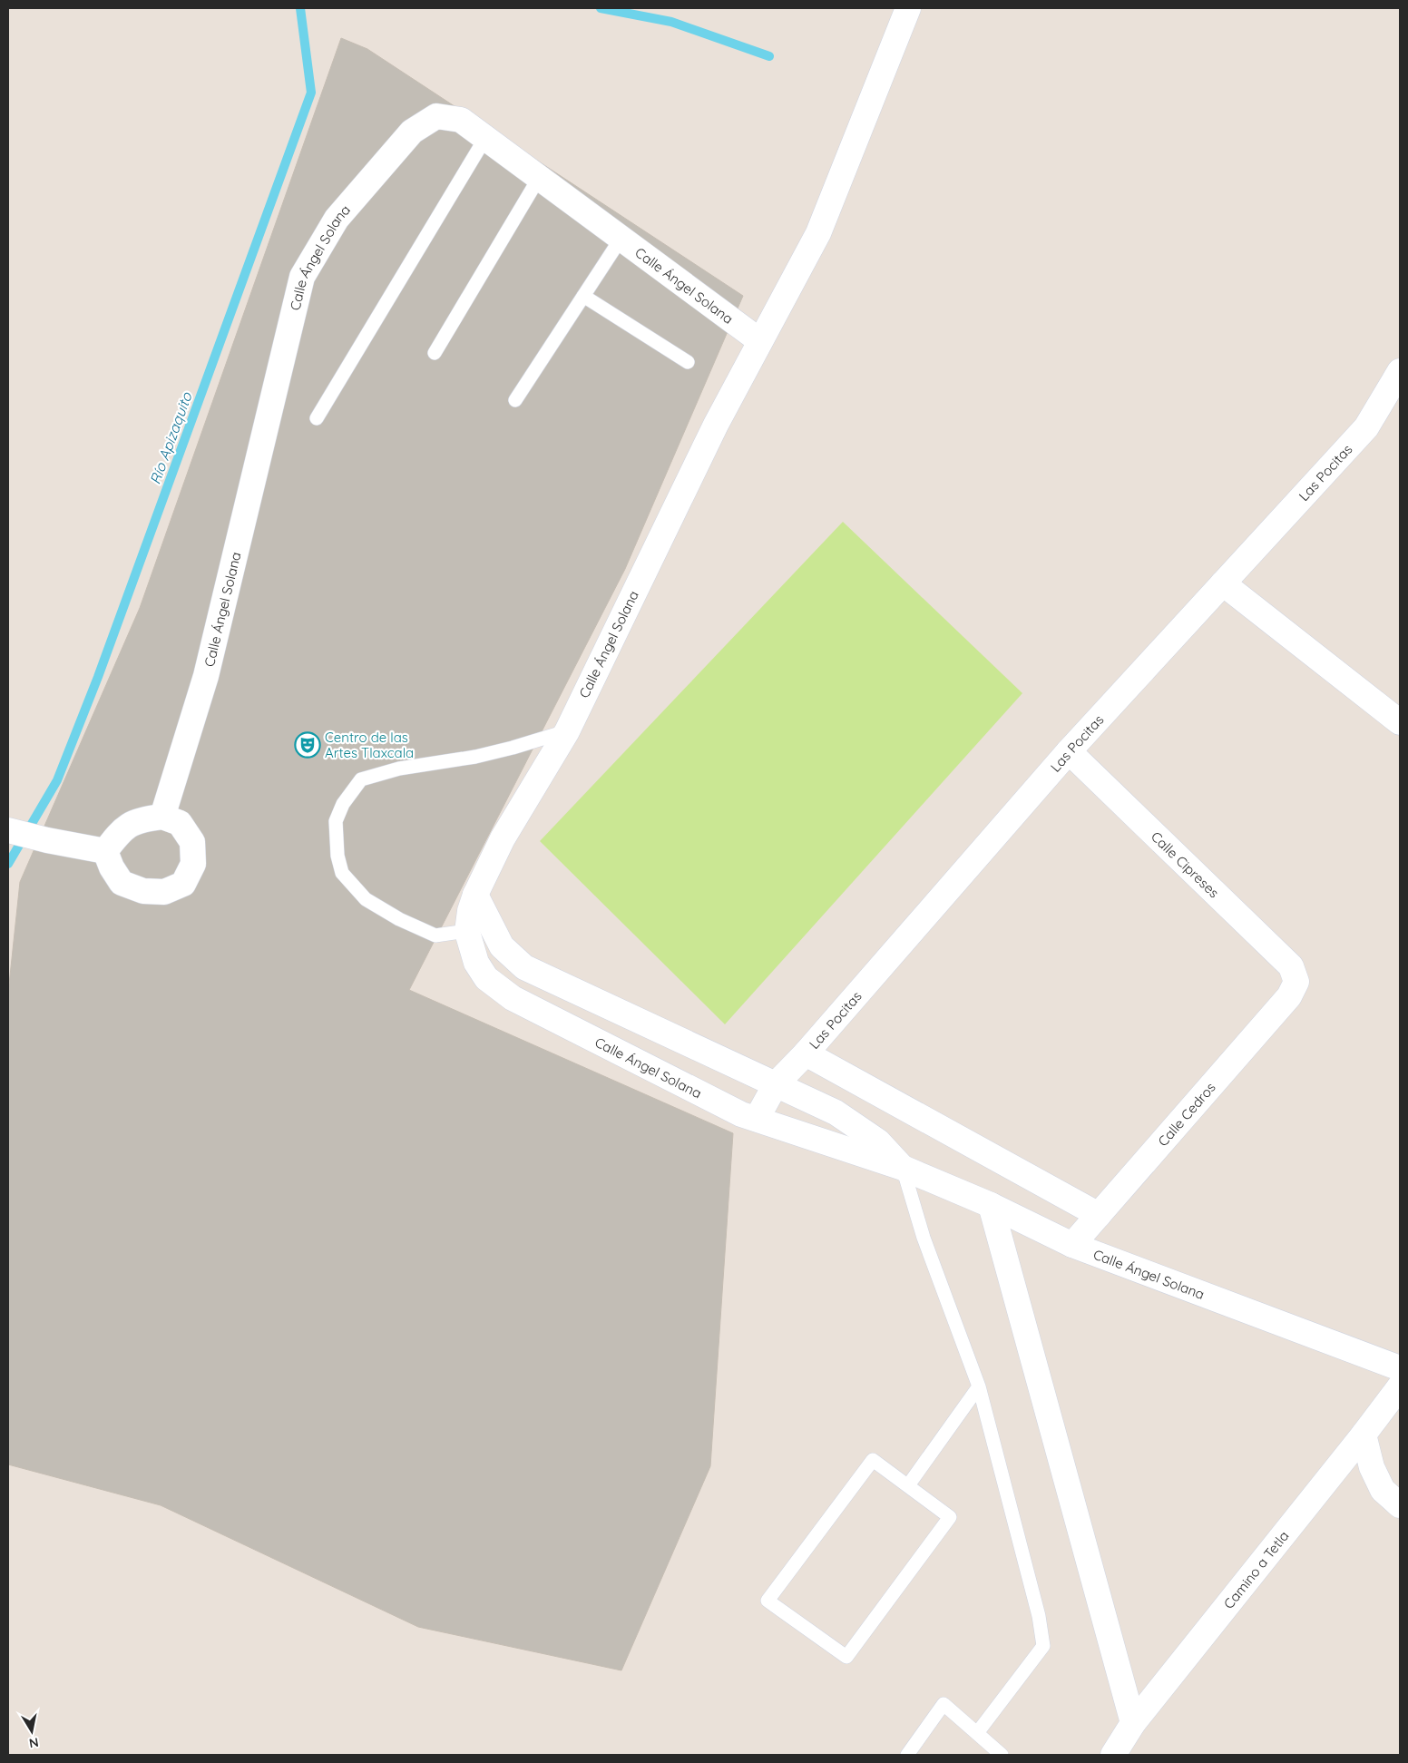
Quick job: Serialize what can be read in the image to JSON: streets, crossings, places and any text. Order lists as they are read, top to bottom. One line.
{"streets":{"street":["Calle Ángel Solana","Las Pocitas","Calle Cipreses","Calle Cedros","Camino a Tetla"]},"crossings":[["Calle Ángel Solana","Las Pocitas"],["Calle Ángel Solana","Calle Cedros"],["Las Pocitas","Calle Cipreses"],["Calle Cipreses","Calle Cedros"]],"water":["Río Apizaquito"],"places":{"theatre":["Centro de las Artes Tlaxcala"]},"north":"bottom"}
